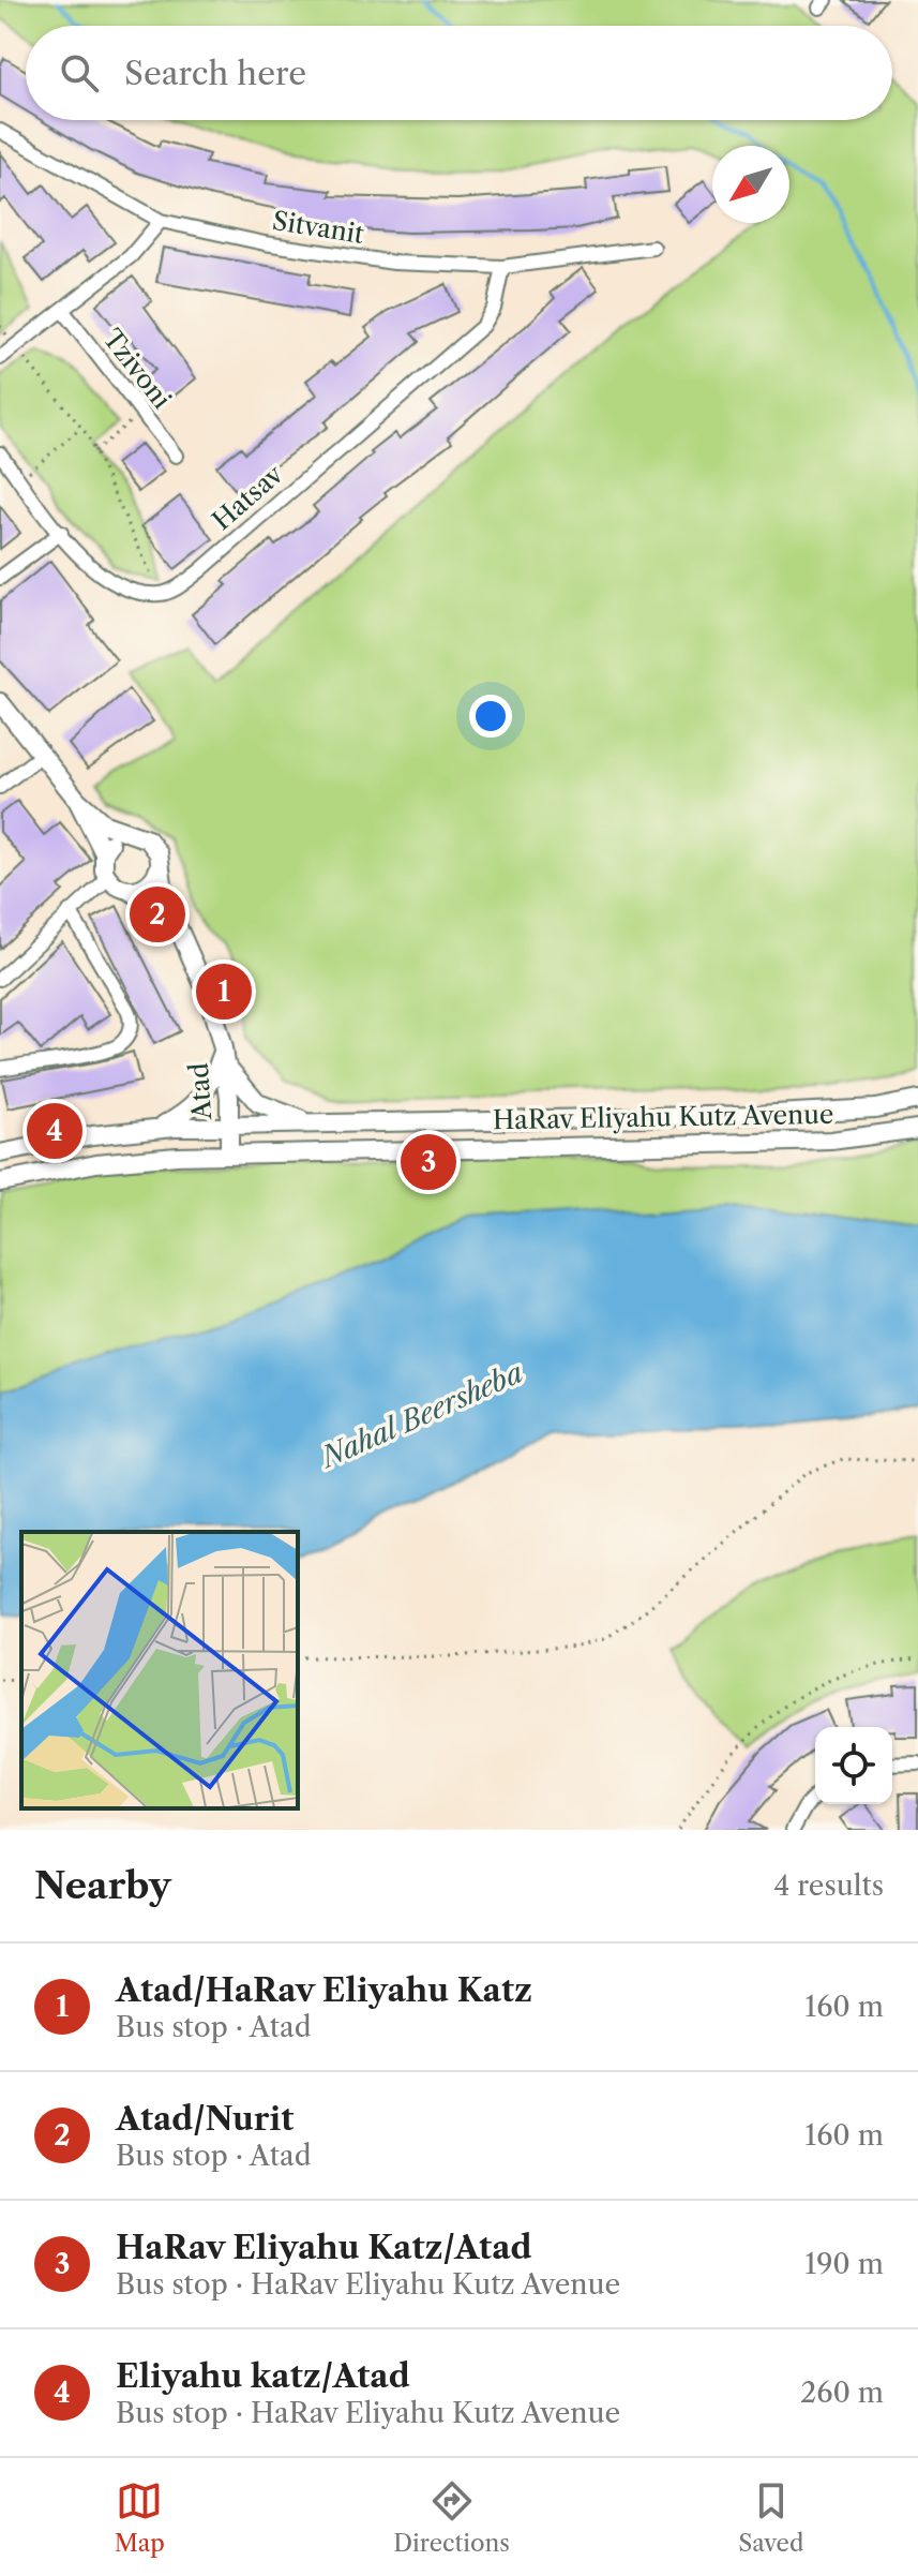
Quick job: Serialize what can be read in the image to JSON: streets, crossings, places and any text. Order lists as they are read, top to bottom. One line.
{"streets":{"street":["Sitvanit","Tzivoni","Hatsav","Atad","HaRav Eliyahu Kutz Avenue"]},"crossings":[["Sitvanit","Hatsav"],["Atad","HaRav Eliyahu Kutz Avenue"]],"water":["Nahal Beersheba"],"north":"bottom left","page":{"search":"Search here","pins":["2","1","4","3"],"heading":["Nearby","4 results"],"list":[{"mark":"1","name":"Atad/HaRav Eliyahu Katz","note":"Bus stop · Atad","value":"160 m"},{"mark":"2","name":"Atad/Nurit","note":"Bus stop · Atad","value":"160 m"},{"mark":"3","name":"HaRav Eliyahu Katz/Atad","note":"Bus stop · HaRav Eliyahu Kutz Avenue","value":"190 m"},{"mark":"4","name":"Eliyahu katz/Atad","note":"Bus stop · HaRav Eliyahu Kutz Avenue","value":"260 m"}],"nav":["Map","Directions","Saved"]}}
